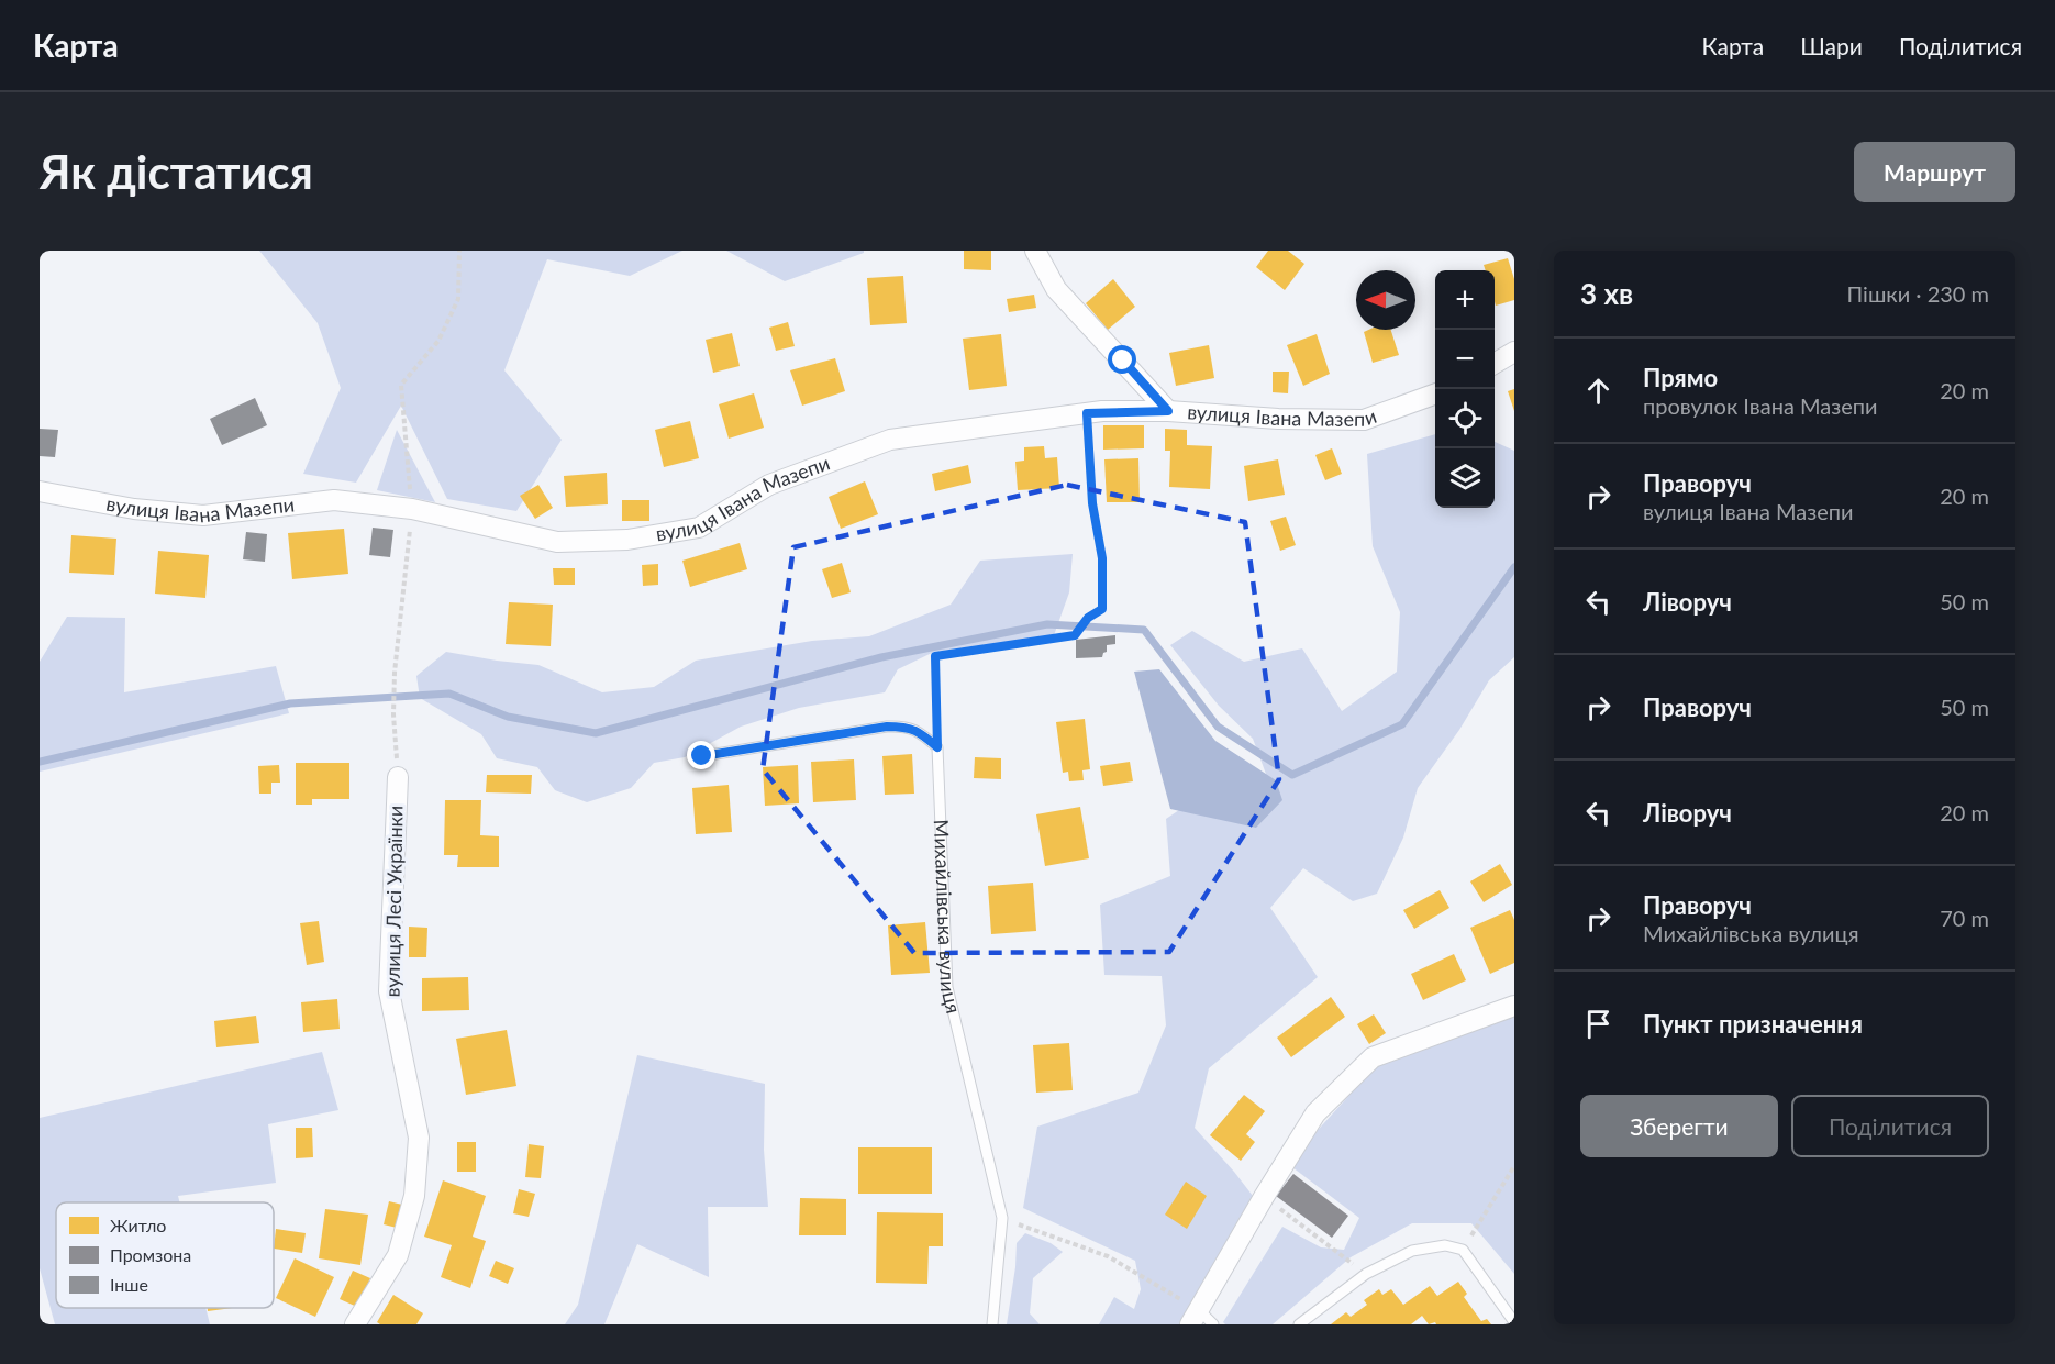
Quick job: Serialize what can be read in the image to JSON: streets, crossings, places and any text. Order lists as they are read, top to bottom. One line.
{"streets":{"street":["вулиця Івана Мазепи","вулиця Лесі Українки"],"lane":["Михайлівська вулиця"]},"legend":["Житло","Промзона","Інше"],"north":"left","page":{"header":"Карта","nav":["Карта","Шари","Поділитися"],"buttons":["Маршрут",["Зберегти","Поділитися"]],"title":"Як дістатися","heading":["3 хв","Пішки · 230 m"],"map_buttons":["+","−"],"list":[["Прямо","провулок Івана Мазепи","20 m"],["Праворуч","вулиця Івана Мазепи","20 m"],["Ліворуч","50 m"],["Праворуч","50 m"],["Ліворуч","20 m"],["Праворуч","Михайлівська вулиця","70 m"],"Пункт призначення"]}}
